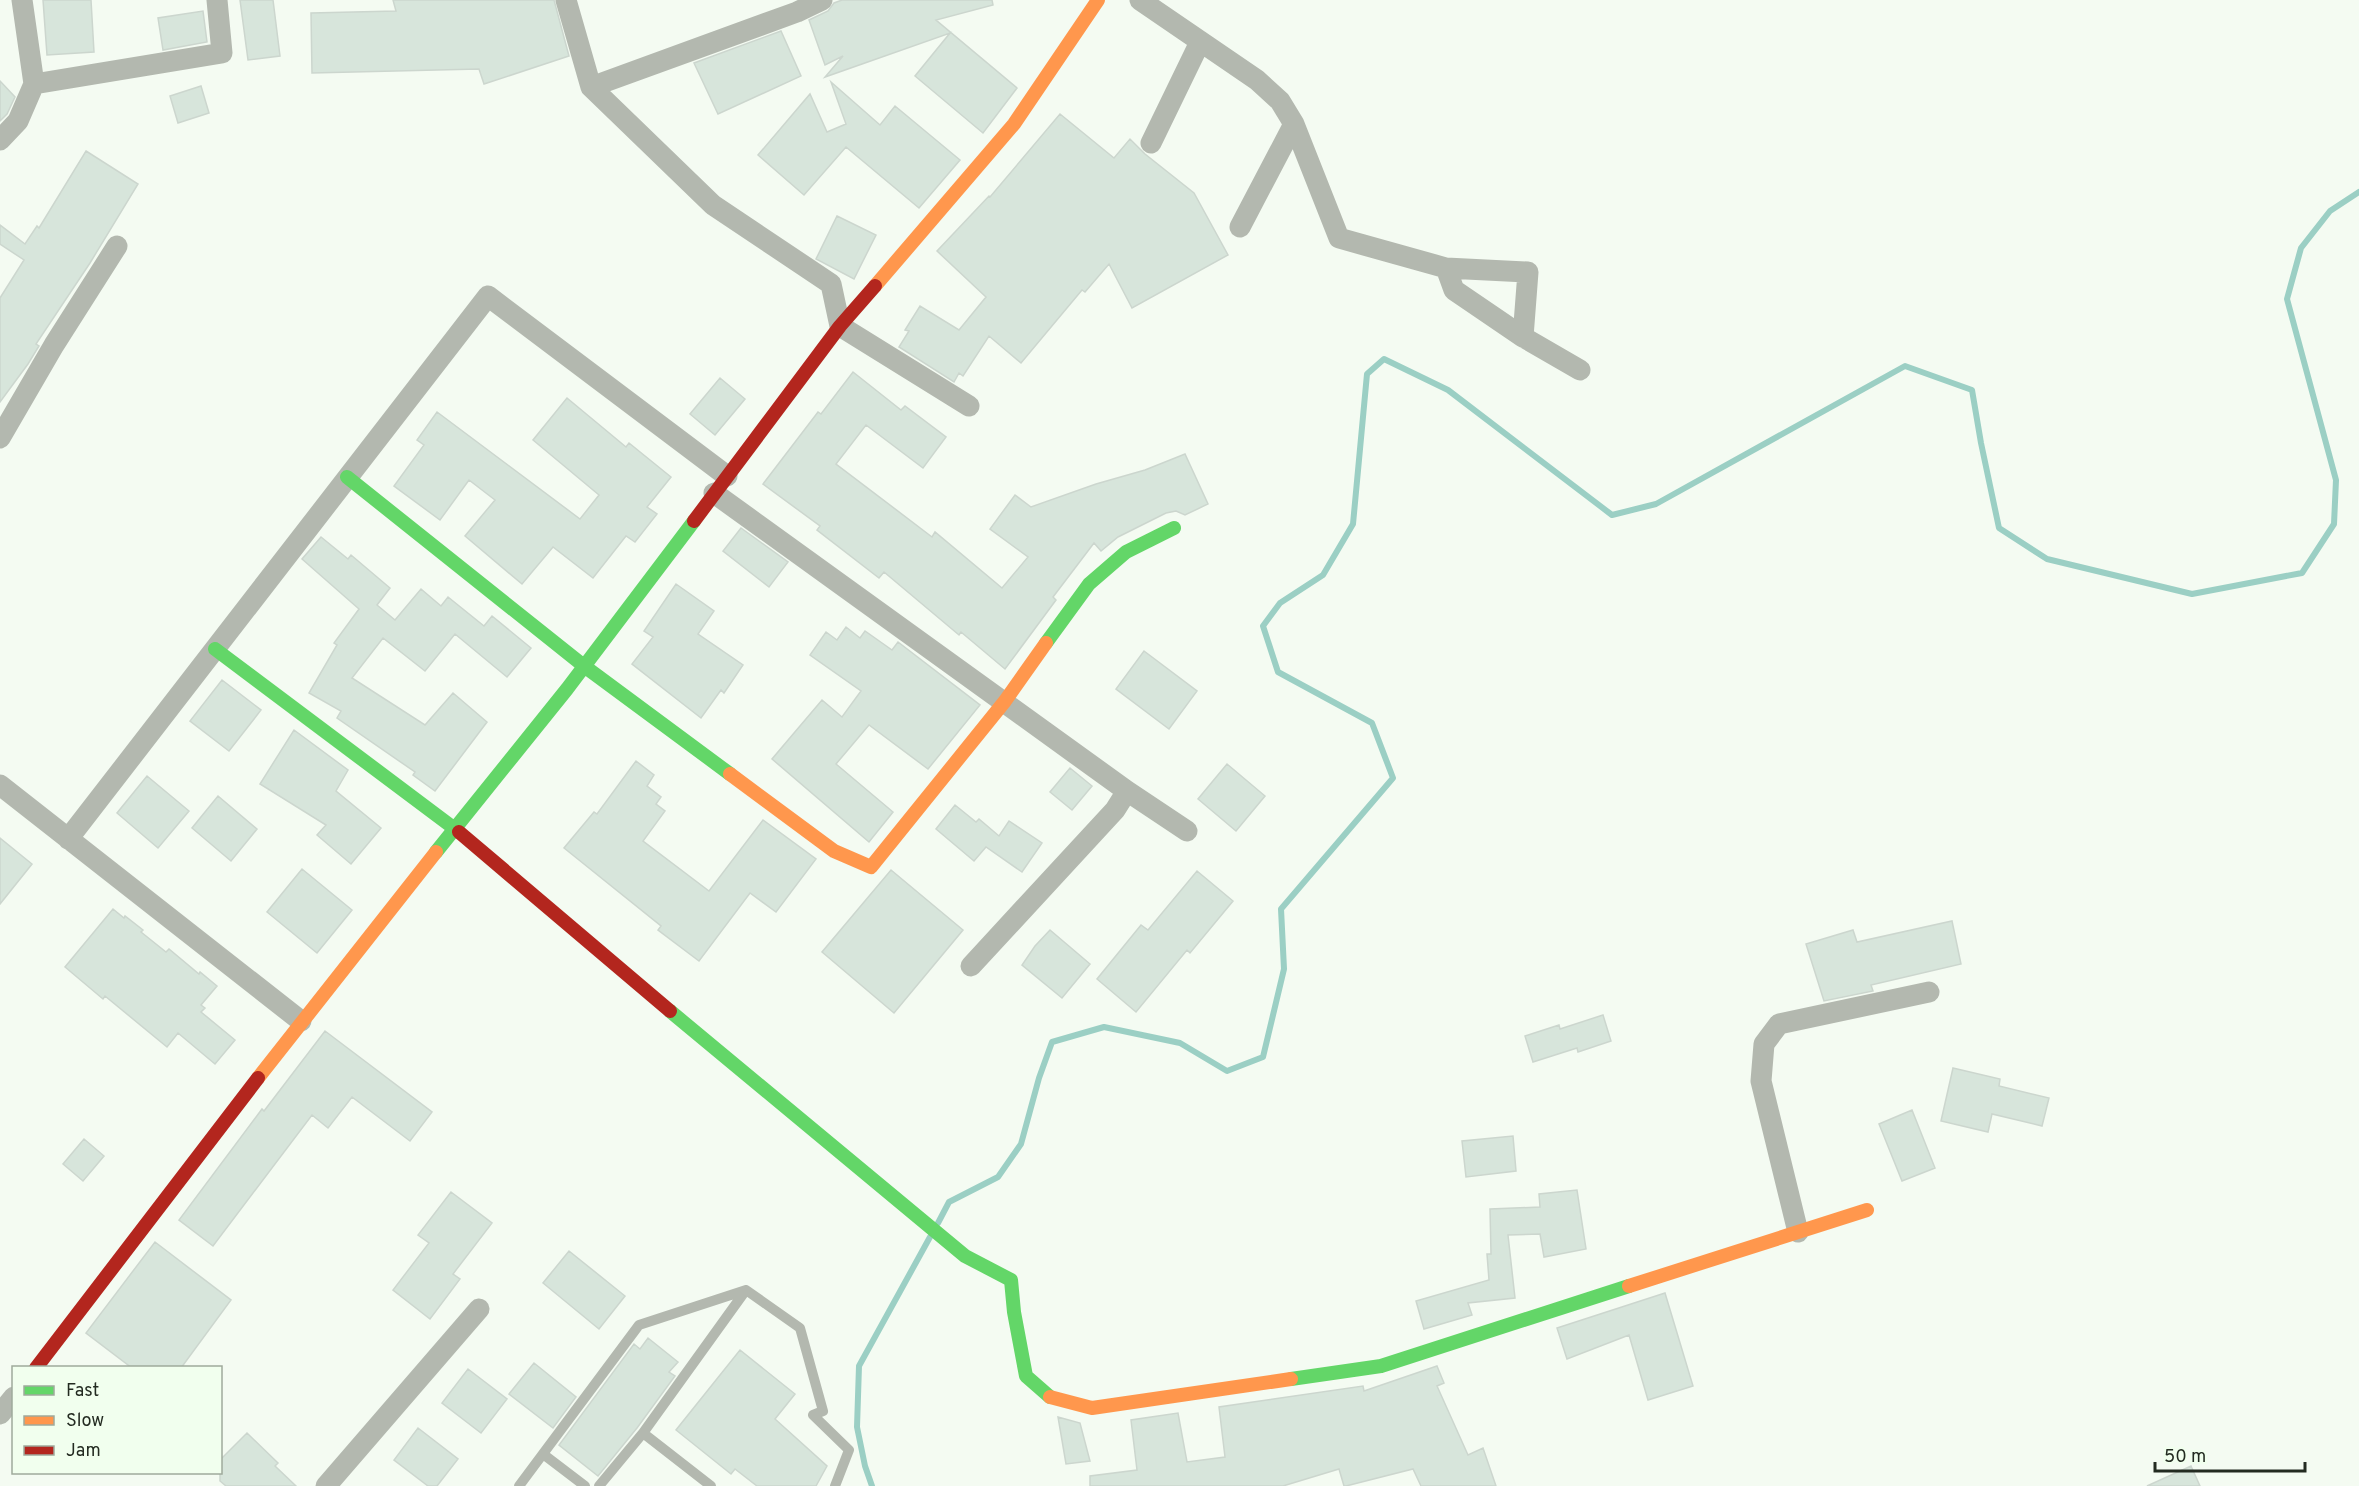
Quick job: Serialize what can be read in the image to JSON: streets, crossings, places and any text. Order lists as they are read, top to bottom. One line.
{"legend":["Fast","Slow","Jam"],"scale_bar":"50 m"}
